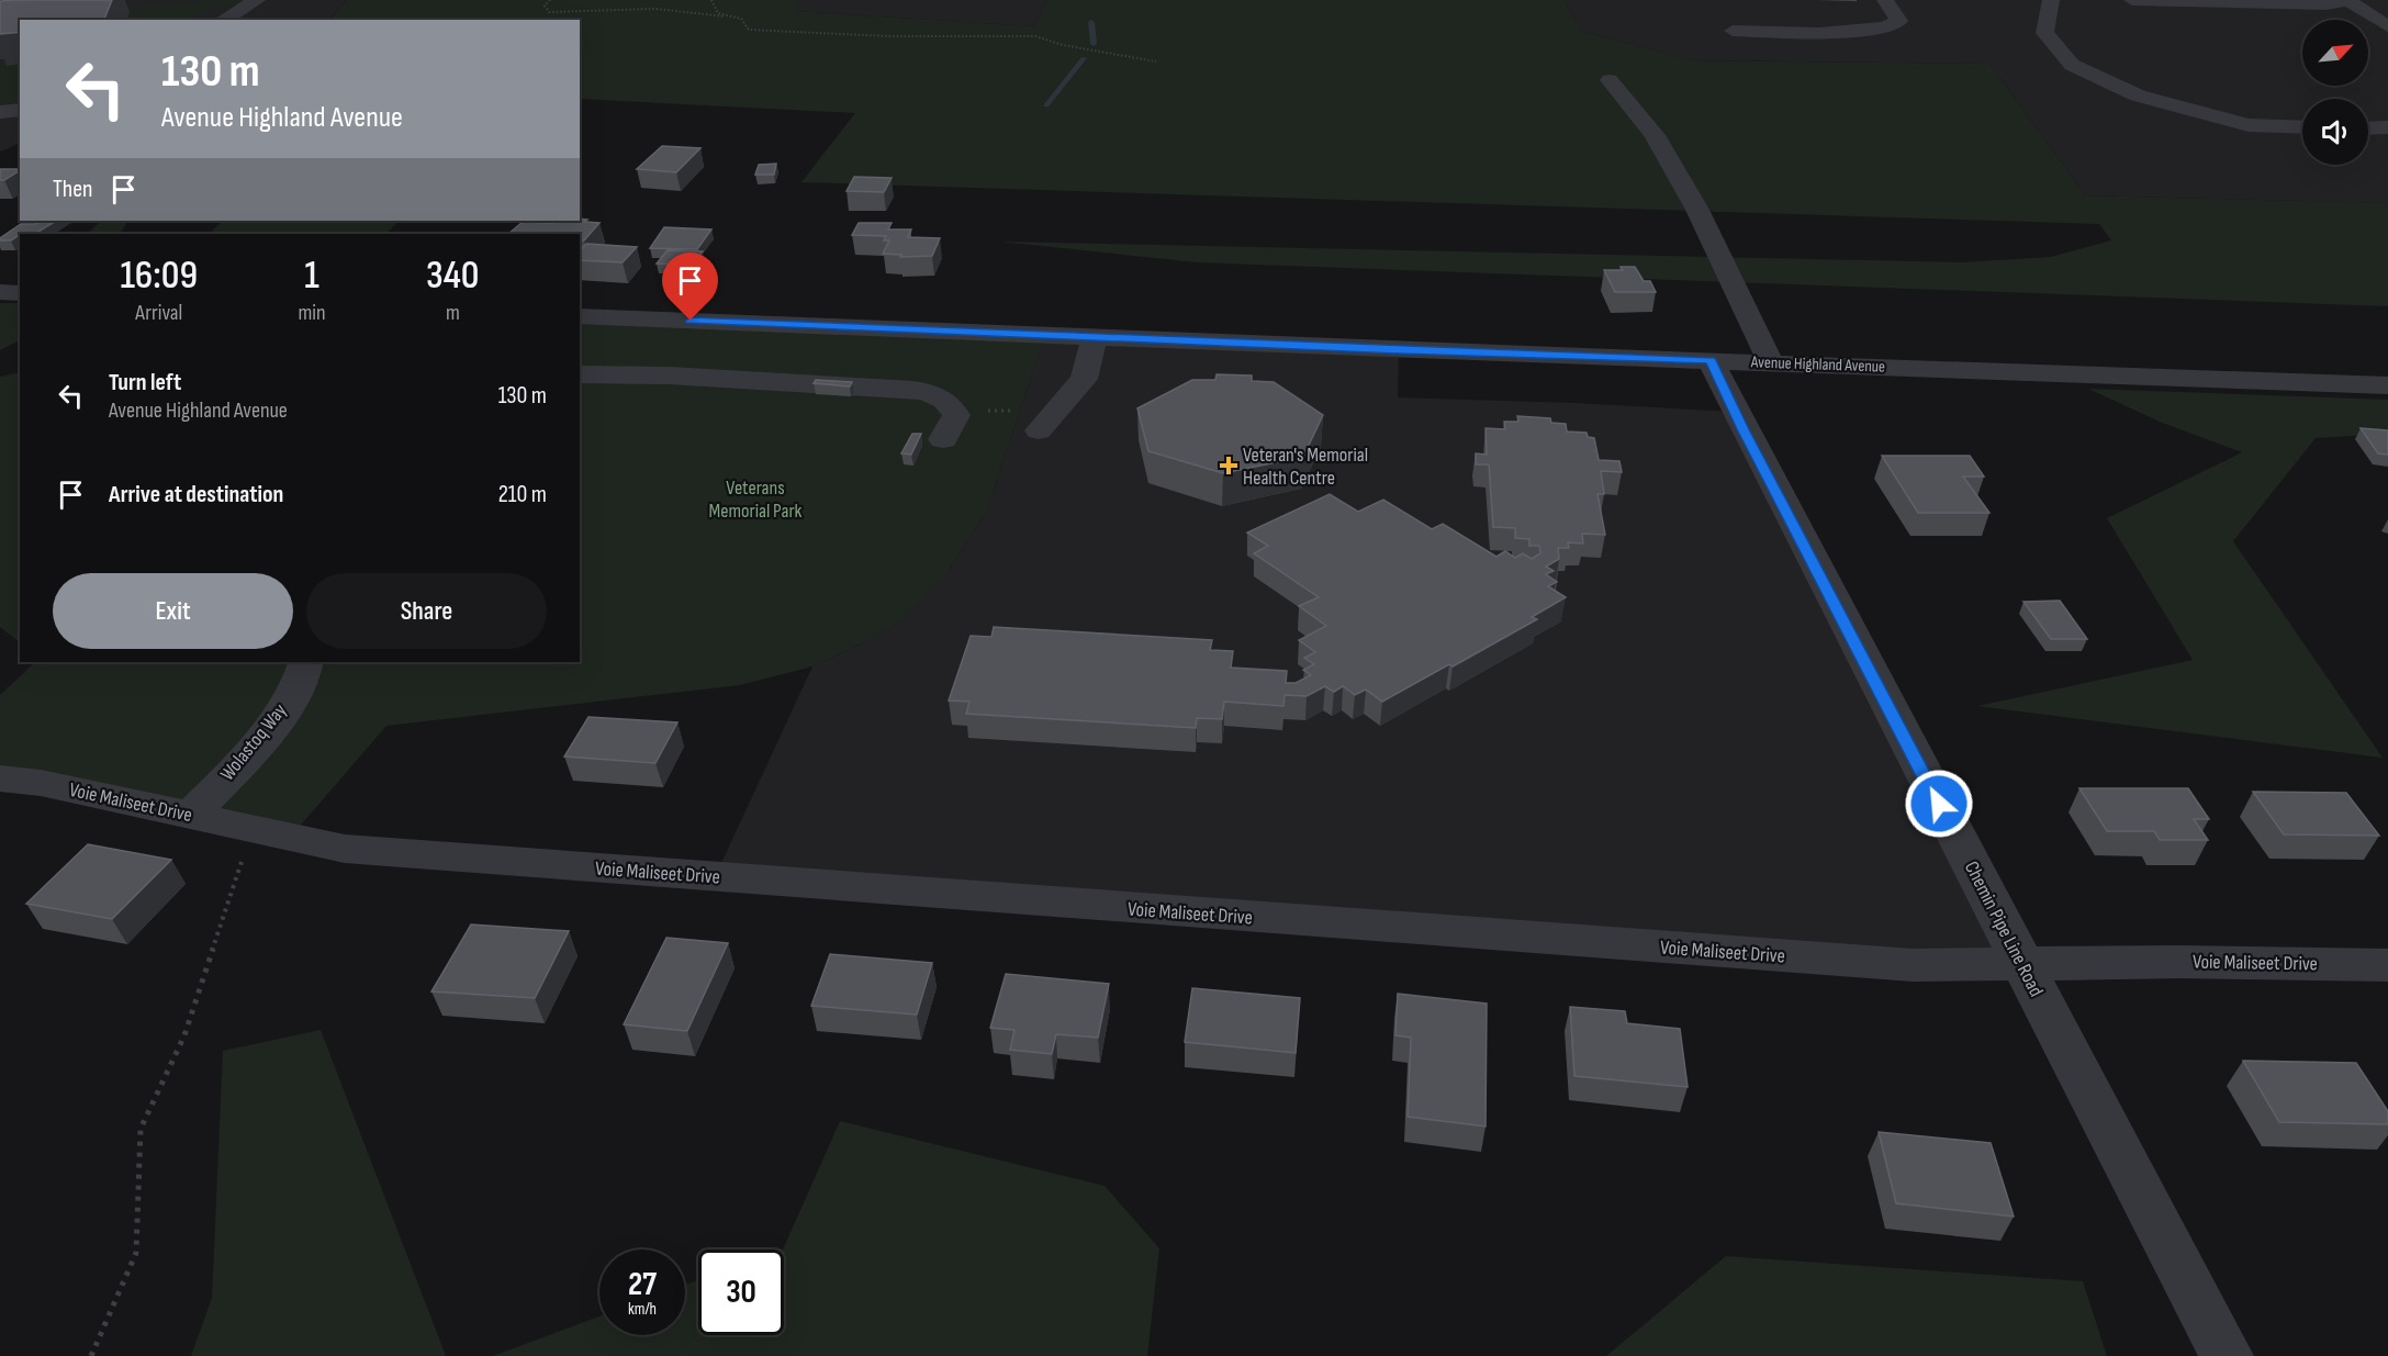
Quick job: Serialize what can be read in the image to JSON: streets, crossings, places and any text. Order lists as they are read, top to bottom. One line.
{"streets":{"street":["Avenue Highland Avenue","Wolastoq Way","Voie Maliseet Drive","Chemin Pipe Line Road"]},"crossings":[["Avenue Highland Avenue","Chemin Pipe Line Road"],["Wolastoq Way","Voie Maliseet Drive"],["Voie Maliseet Drive","Chemin Pipe Line Road"]],"parks":["Veterans Memorial Park"],"places":{"health":["Veteran's Memorial Health Centre"]},"north":"top right","page":{"turn":["130 m","Avenue Highland Avenue"],"then":"Then","eta":["16:09","Arrival","1","min","340","m"],"list":[{"name":"Turn left","note":"Avenue Highland Avenue","value":"130 m"},{"name":"Arrive at destination","value":"210 m"}],"buttons":["Exit","Share"],"speed":"27 km/h","limit":"30"}}
